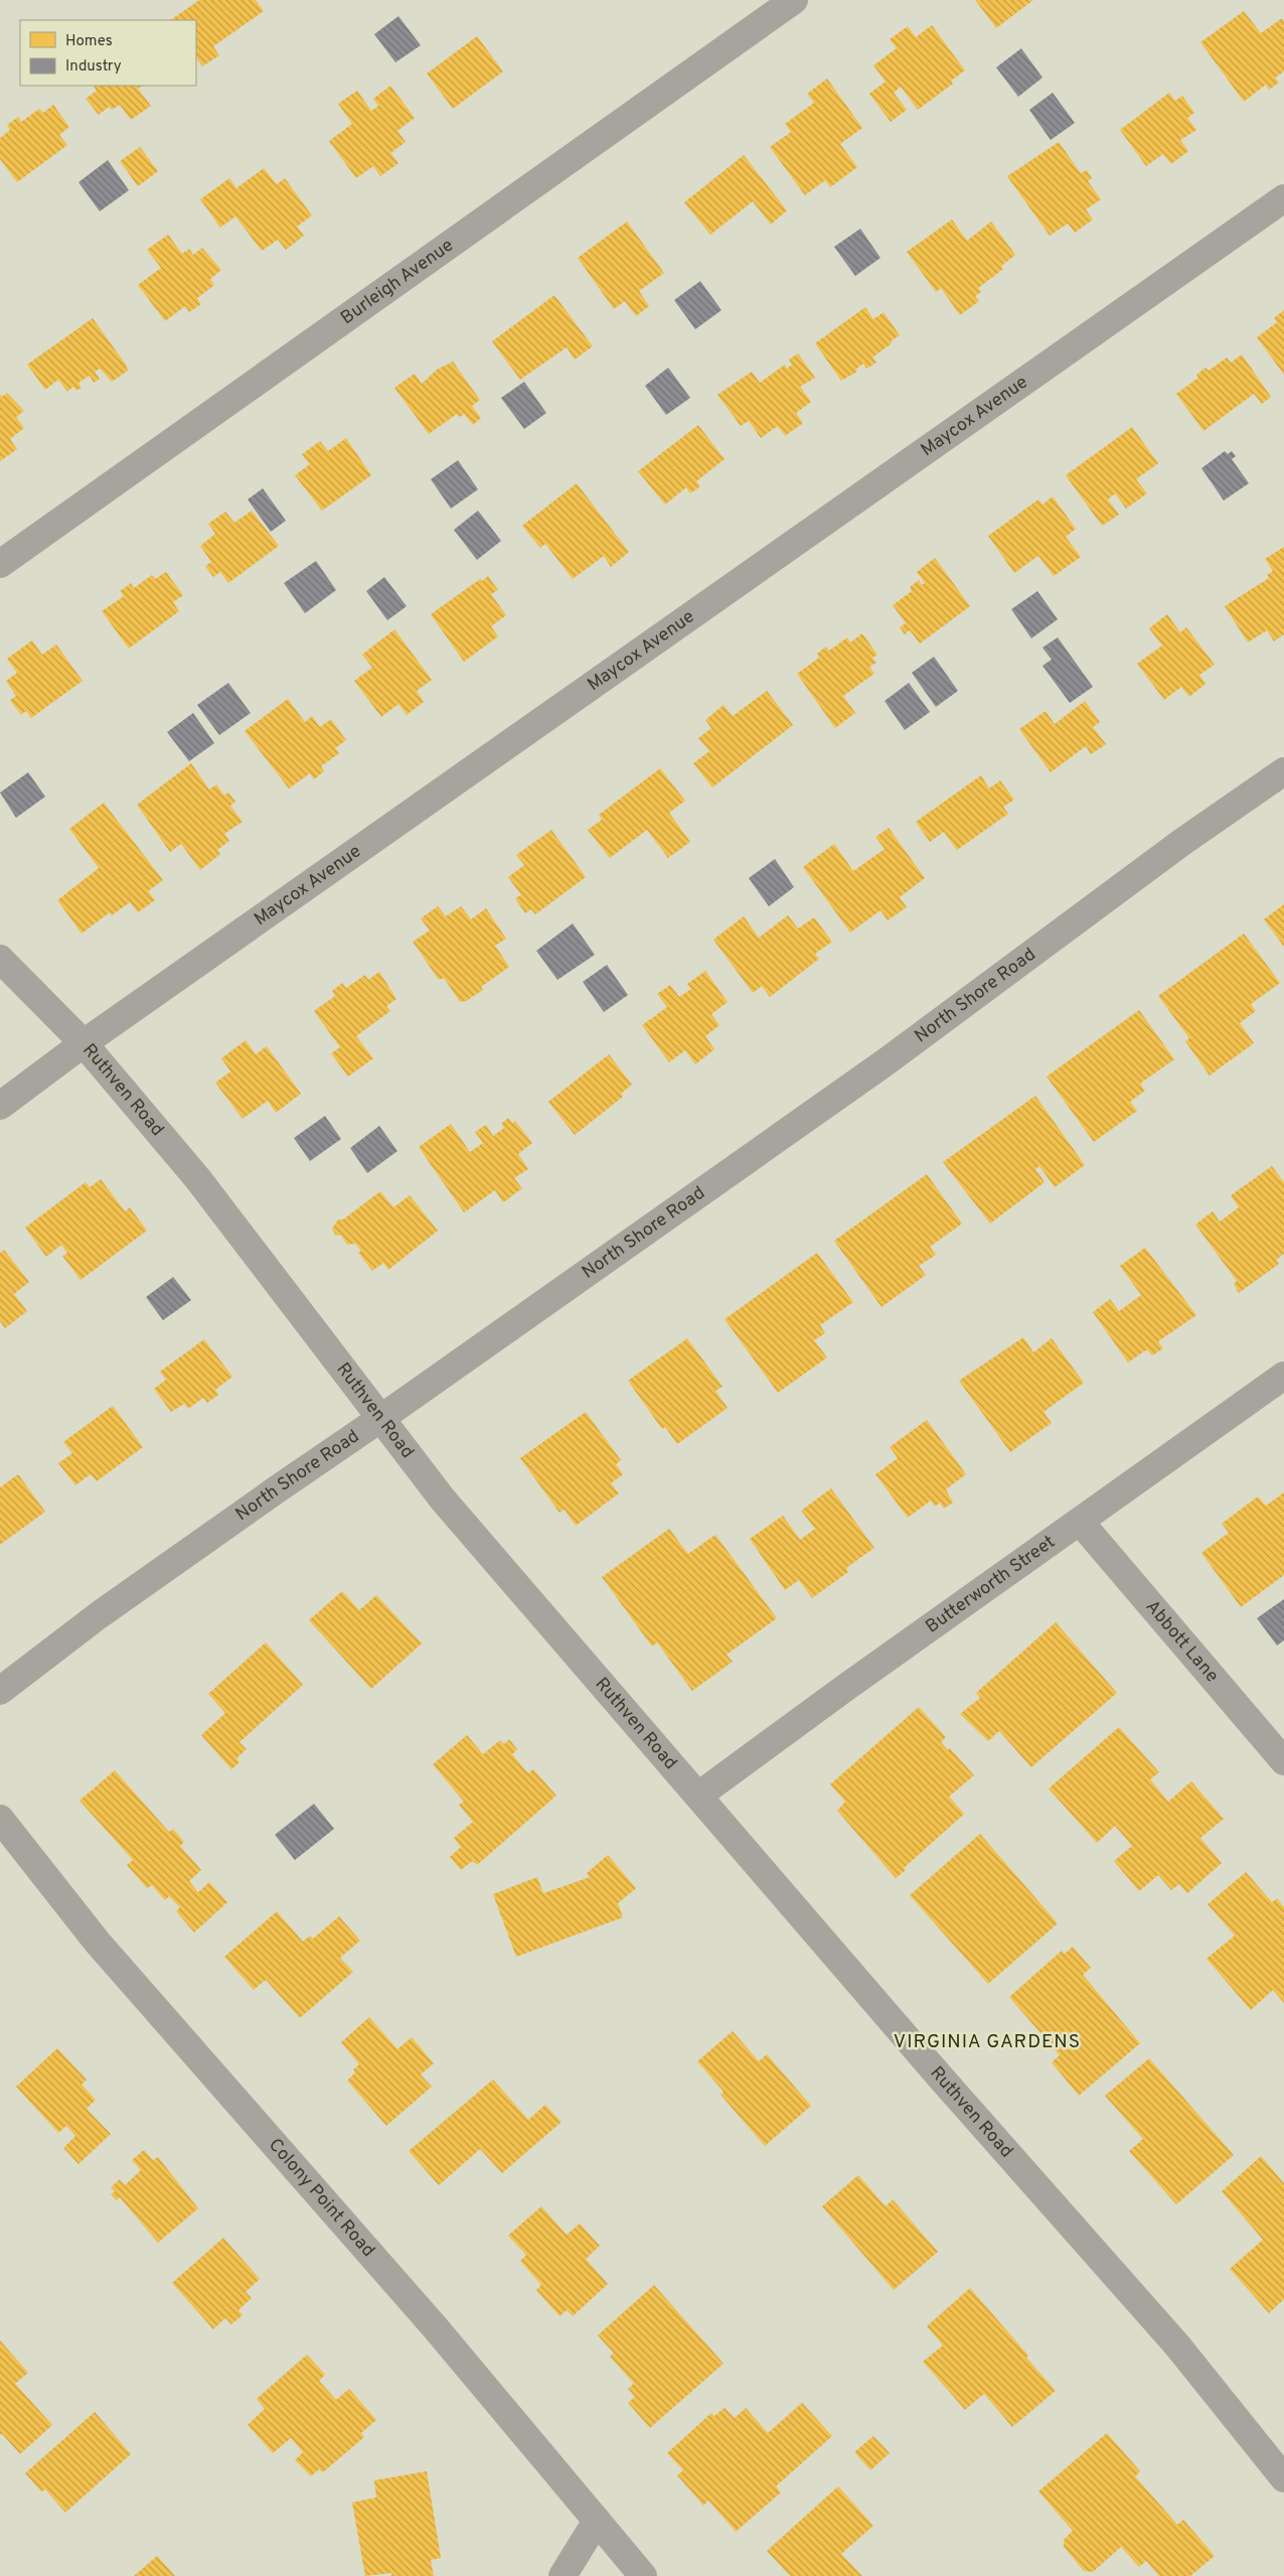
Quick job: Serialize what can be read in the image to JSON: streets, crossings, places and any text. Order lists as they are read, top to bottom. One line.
{"streets":{"street":["Burleigh Avenue","Maycox Avenue","North Shore Road","Ruthven Road","Butterworth Street","Abbott Lane","Colony Point Road"]},"crossings":[["Maycox Avenue","Ruthven Road"],["North Shore Road","Ruthven Road"],["Ruthven Road","Butterworth Street"],["Butterworth Street","Abbott Lane"]],"districts":["VIRGINIA GARDENS"],"legend":["Homes","Industry"]}
